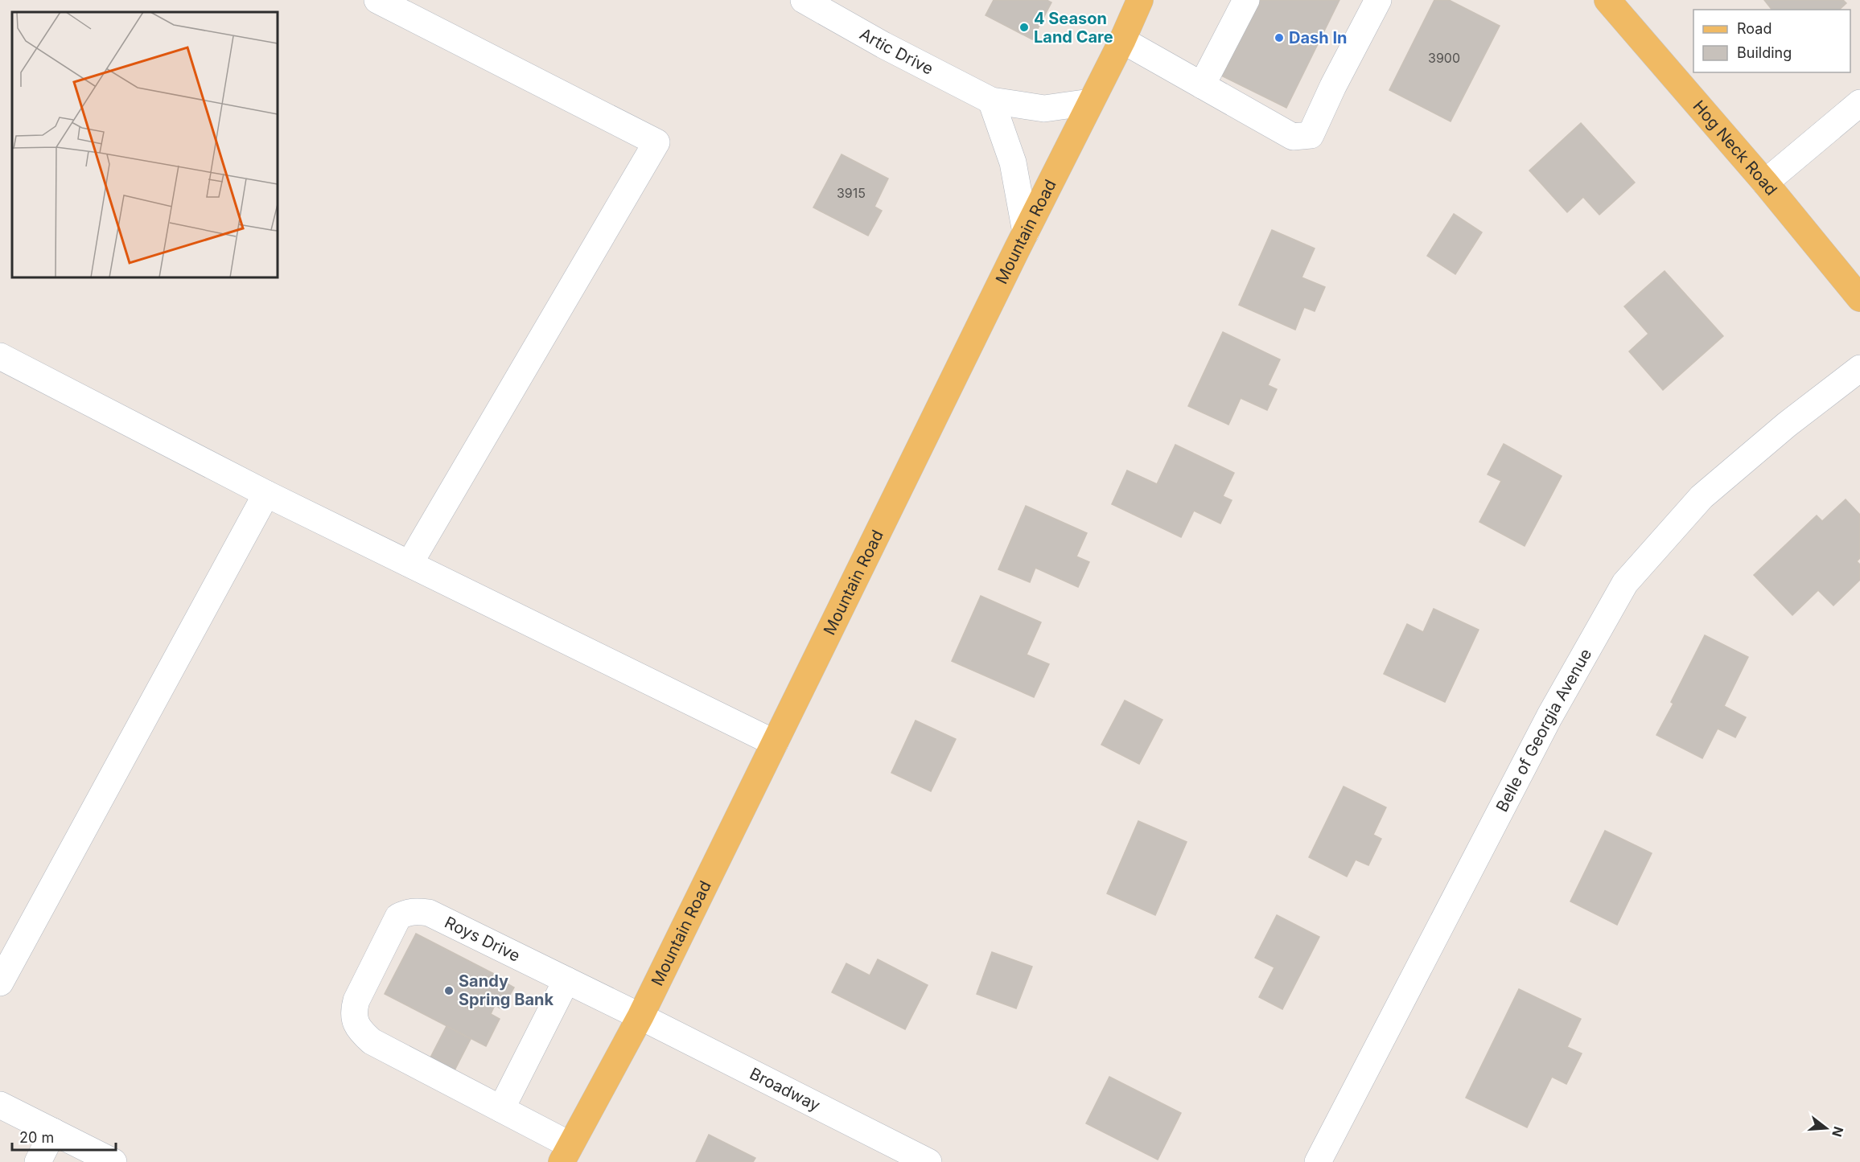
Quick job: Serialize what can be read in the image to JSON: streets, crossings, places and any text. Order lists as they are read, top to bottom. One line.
{"streets":{"main road":["Hog Neck Road","Mountain Road"],"street":["Artic Drive","Belle of Georgia Avenue","Roys Drive","Broadway"]},"crossings":[["Artic Drive","Mountain Road"],["Mountain Road","Roys Drive"],["Mountain Road","Broadway"],["Roys Drive","Broadway"]],"places":["4 Season Land Care","Dash In","Sandy Spring Bank"],"house_numbers":["3900","3915"],"legend":["Road","Building"],"scale_bar":"20 m","north":"right"}
